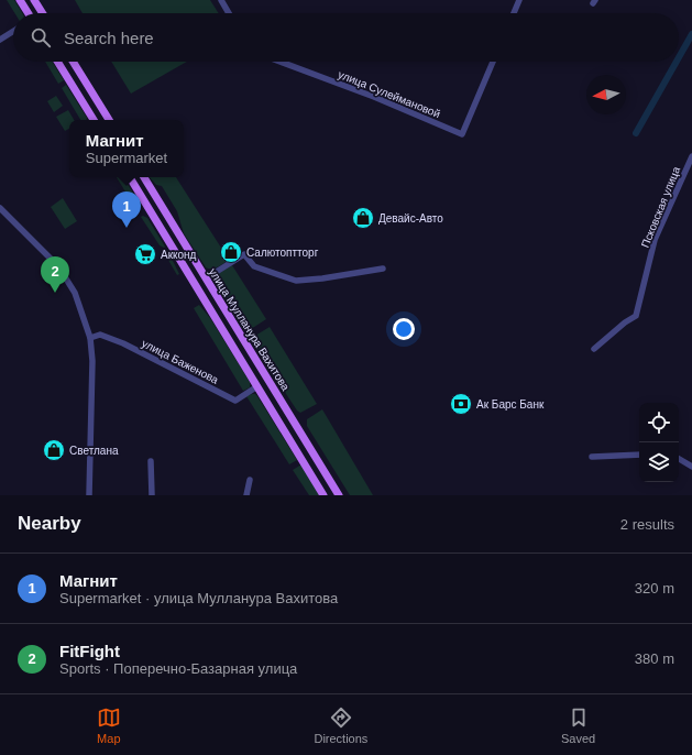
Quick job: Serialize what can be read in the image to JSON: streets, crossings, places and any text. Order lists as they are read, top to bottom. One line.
{"streets":{"main road":["улица Мулланура Вахитова"],"street":["улица Сулеймановой","Псковская улица","улица Баженова"]},"crossings":[["улица Мулланура Вахитова","улица Баженова"]],"places":{"shop":["Девайс-Авто","Салютоптторг","Светлана"],"supermarket":["Акконд"],"bank":["Ак Барс Банк"]},"north":"left","page":{"search":"Search here","popup":["Магнит","Supermarket"],"pins":["1","2"],"heading":["Nearby","2 results"],"list":[{"mark":"1","name":"Магнит","note":"Supermarket · улица Мулланура Вахитова","value":"320 m"},{"mark":"2","name":"FitFight","note":"Sports · Поперечно-Базарная улица","value":"380 m"}],"nav":["Map","Directions","Saved"]}}
